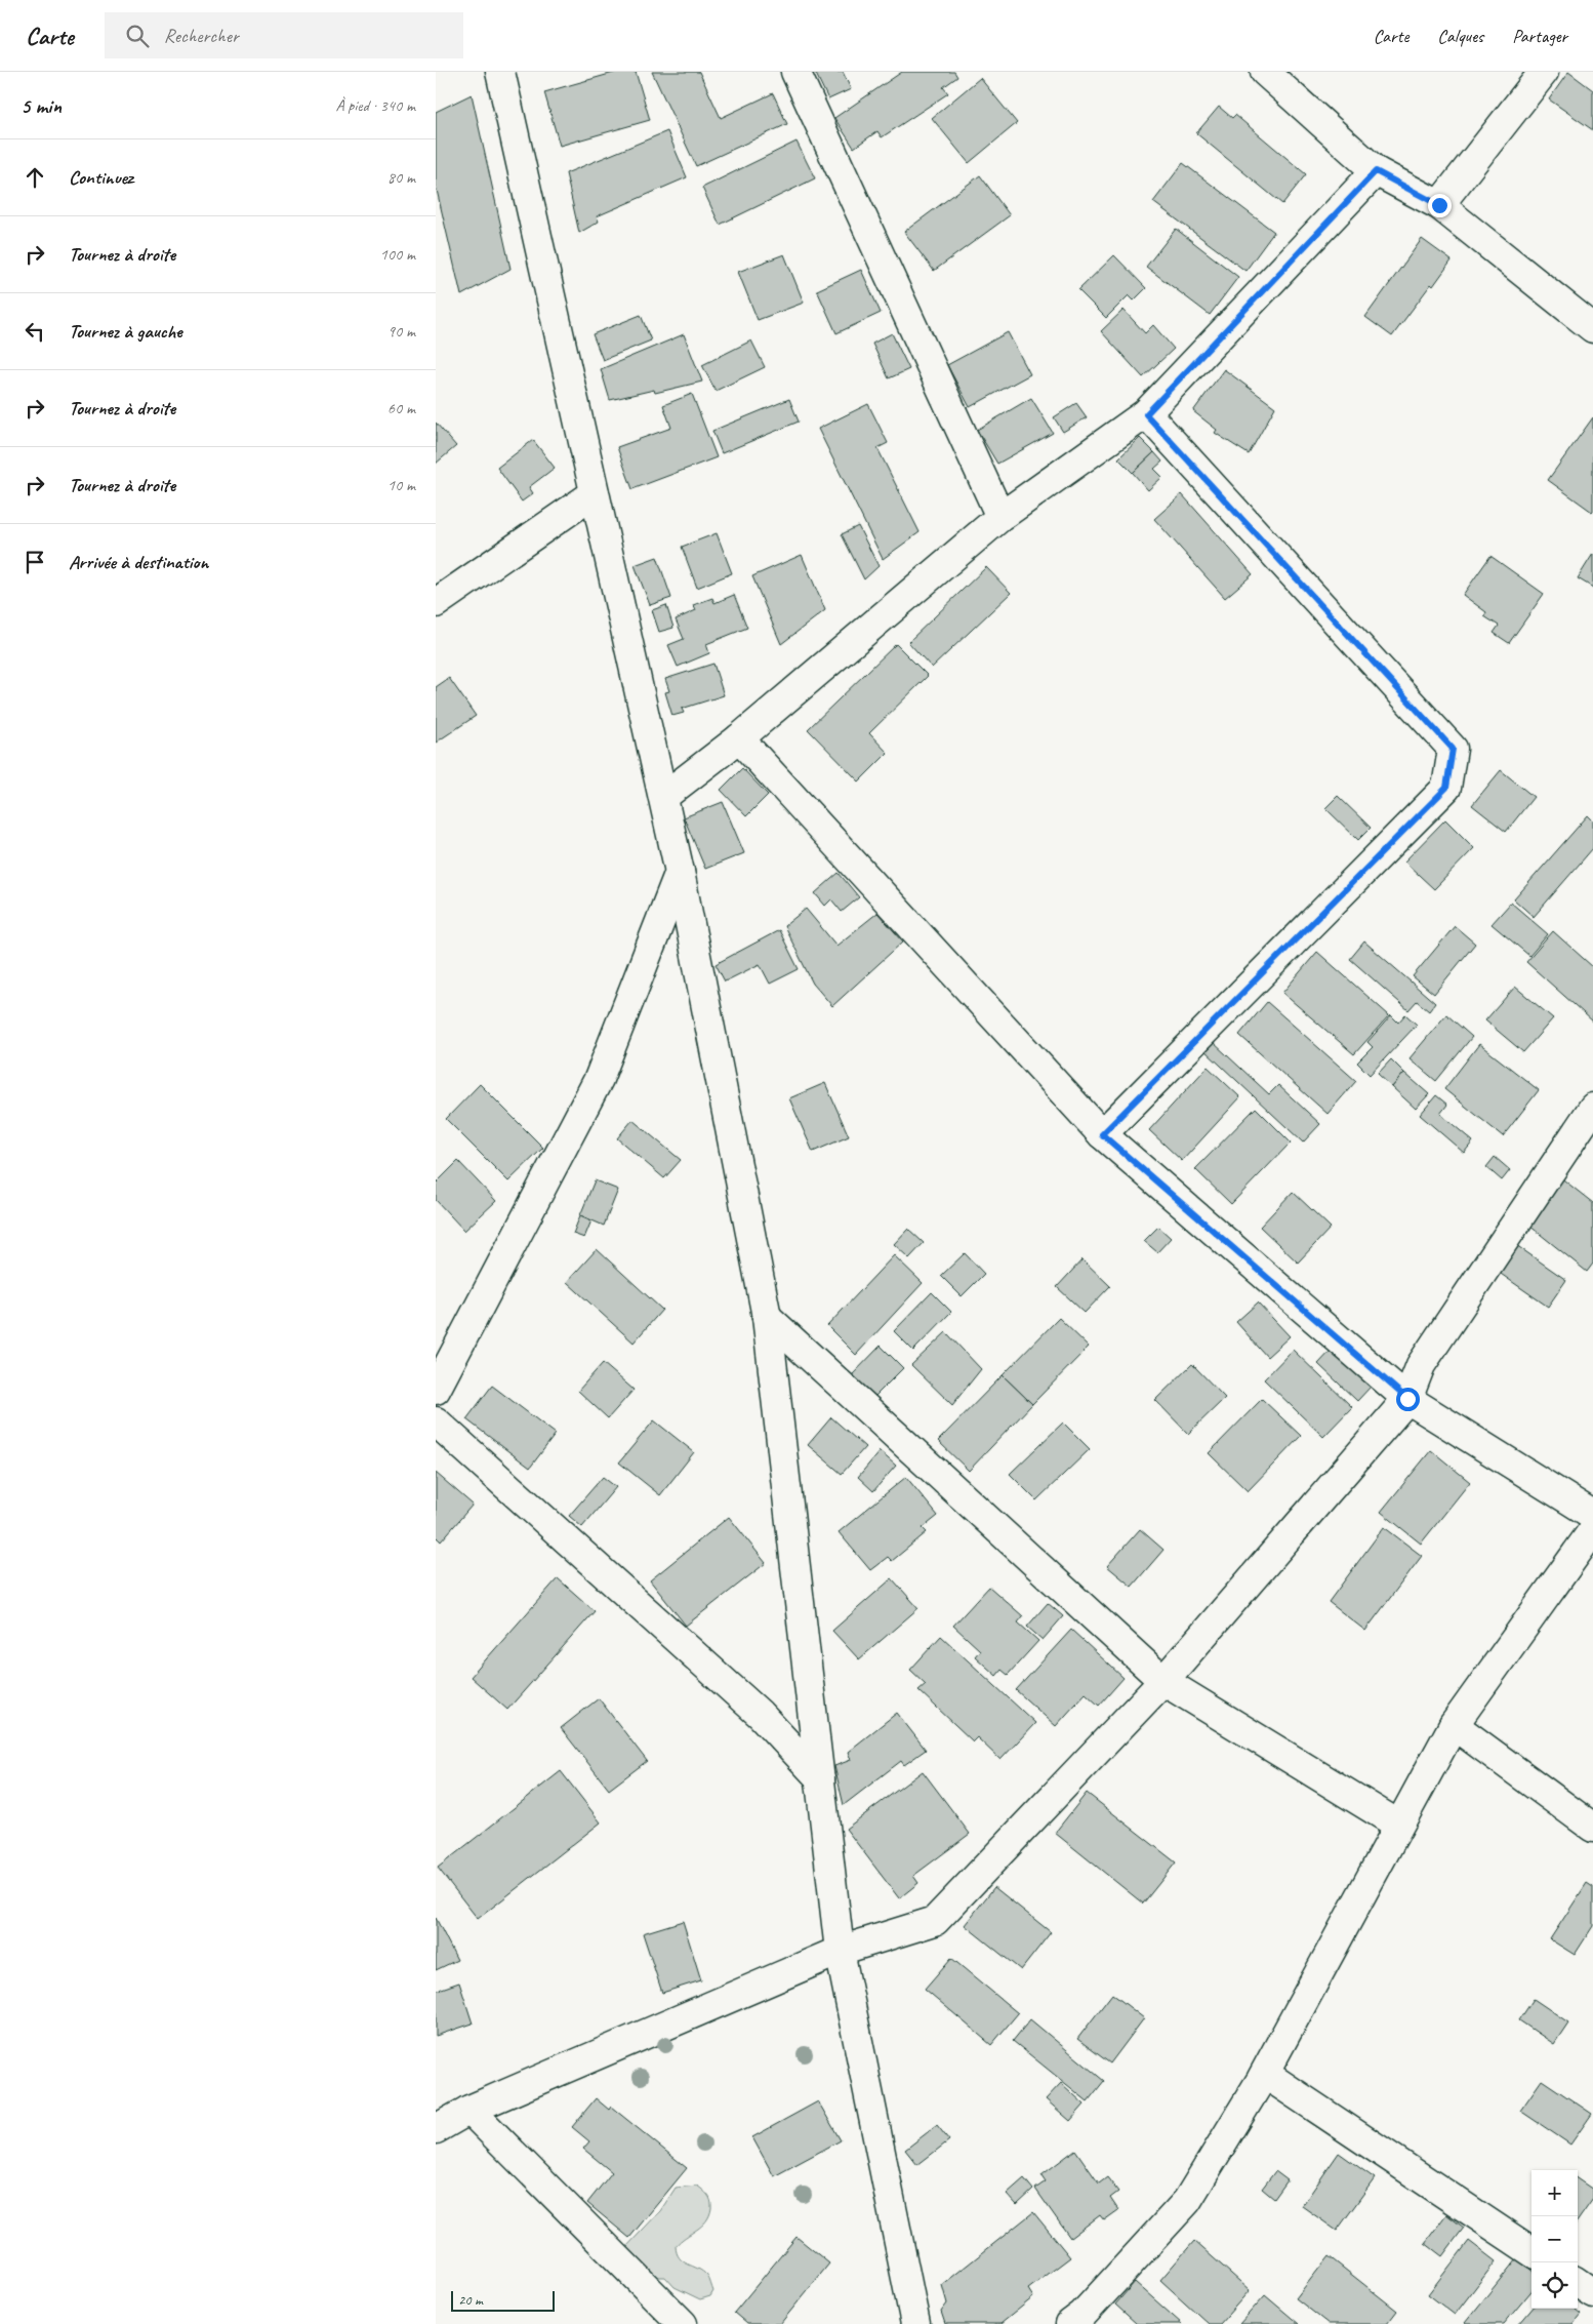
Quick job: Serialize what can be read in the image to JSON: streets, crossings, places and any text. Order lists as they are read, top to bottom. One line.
{"scale_bar":"20 m","page":{"header":"Carte","search":"Rechercher","nav":["Carte","Calques","Partager"],"heading":["5 min","À pied · 340 m"],"list":[["Continuez","80 m"],["Tournez à droite","100 m"],["Tournez à gauche","90 m"],["Tournez à droite","60 m"],["Tournez à droite","10 m"],"Arrivée à destination"],"map_buttons":["+","−"],"scale":"20 m"}}
